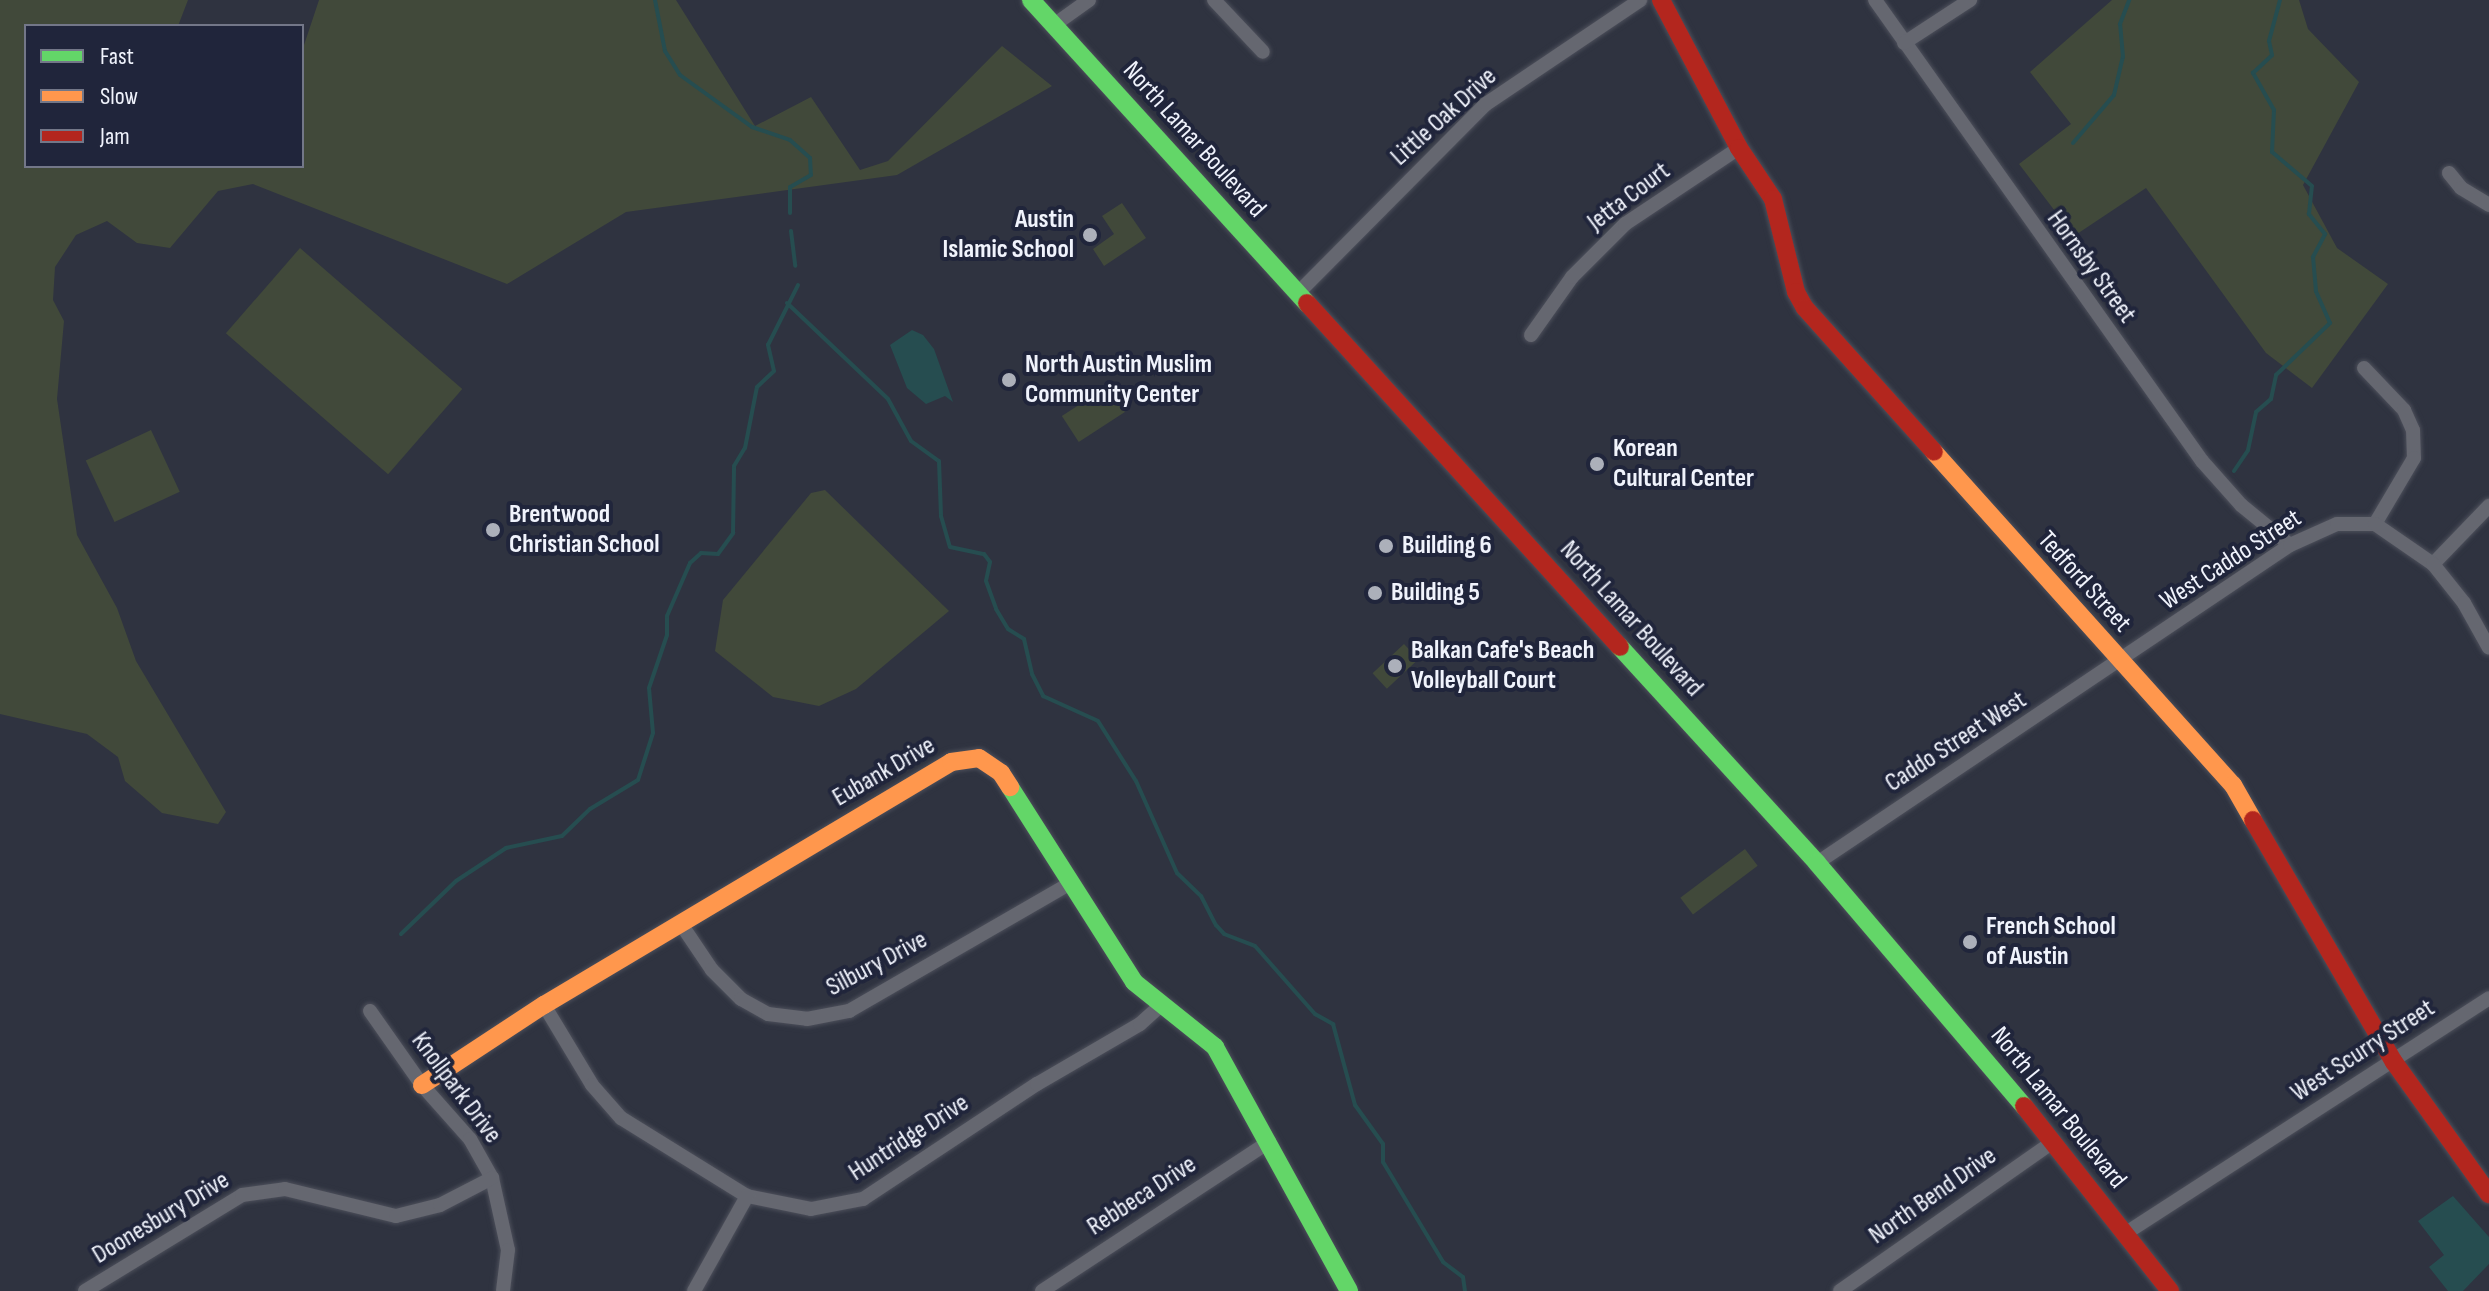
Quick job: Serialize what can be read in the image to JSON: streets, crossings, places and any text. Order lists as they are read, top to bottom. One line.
{"streets":{"street":["Little Oak Drive","North Lamar Boulevard","Jetta Court","Hornsby Street","West Caddo Street","Tedford Street","Caddo Street West","Eubank Drive","Silbury Drive","West Scurry Street","Knollpark Drive","Huntridge Drive","Rebbeca Drive","North Bend Drive","Doonesbury Drive"]},"crossings":[["Little Oak Drive","North Lamar Boulevard"],["North Lamar Boulevard","Caddo Street West"],["North Lamar Boulevard","West Scurry Street"],["North Lamar Boulevard","North Bend Drive"],["Jetta Court","Tedford Street"],["Hornsby Street","West Caddo Street"],["West Caddo Street","Tedford Street"],["West Caddo Street","Caddo Street West"],["Tedford Street","Caddo Street West"],["Tedford Street","West Scurry Street"],["Eubank Drive","Silbury Drive"],["Eubank Drive","Knollpark Drive"],["Eubank Drive","Huntridge Drive"],["Eubank Drive","Rebbeca Drive"],["Knollpark Drive","Doonesbury Drive"]],"places":["Austin Islamic School","North Austin Muslim Community Center","Korean Cultural Center","Brentwood Christian School","Building 6","Building 5","Balkan Cafe's Beach Volleyball Court","French School of Austin"],"legend":["Fast","Slow","Jam"]}
